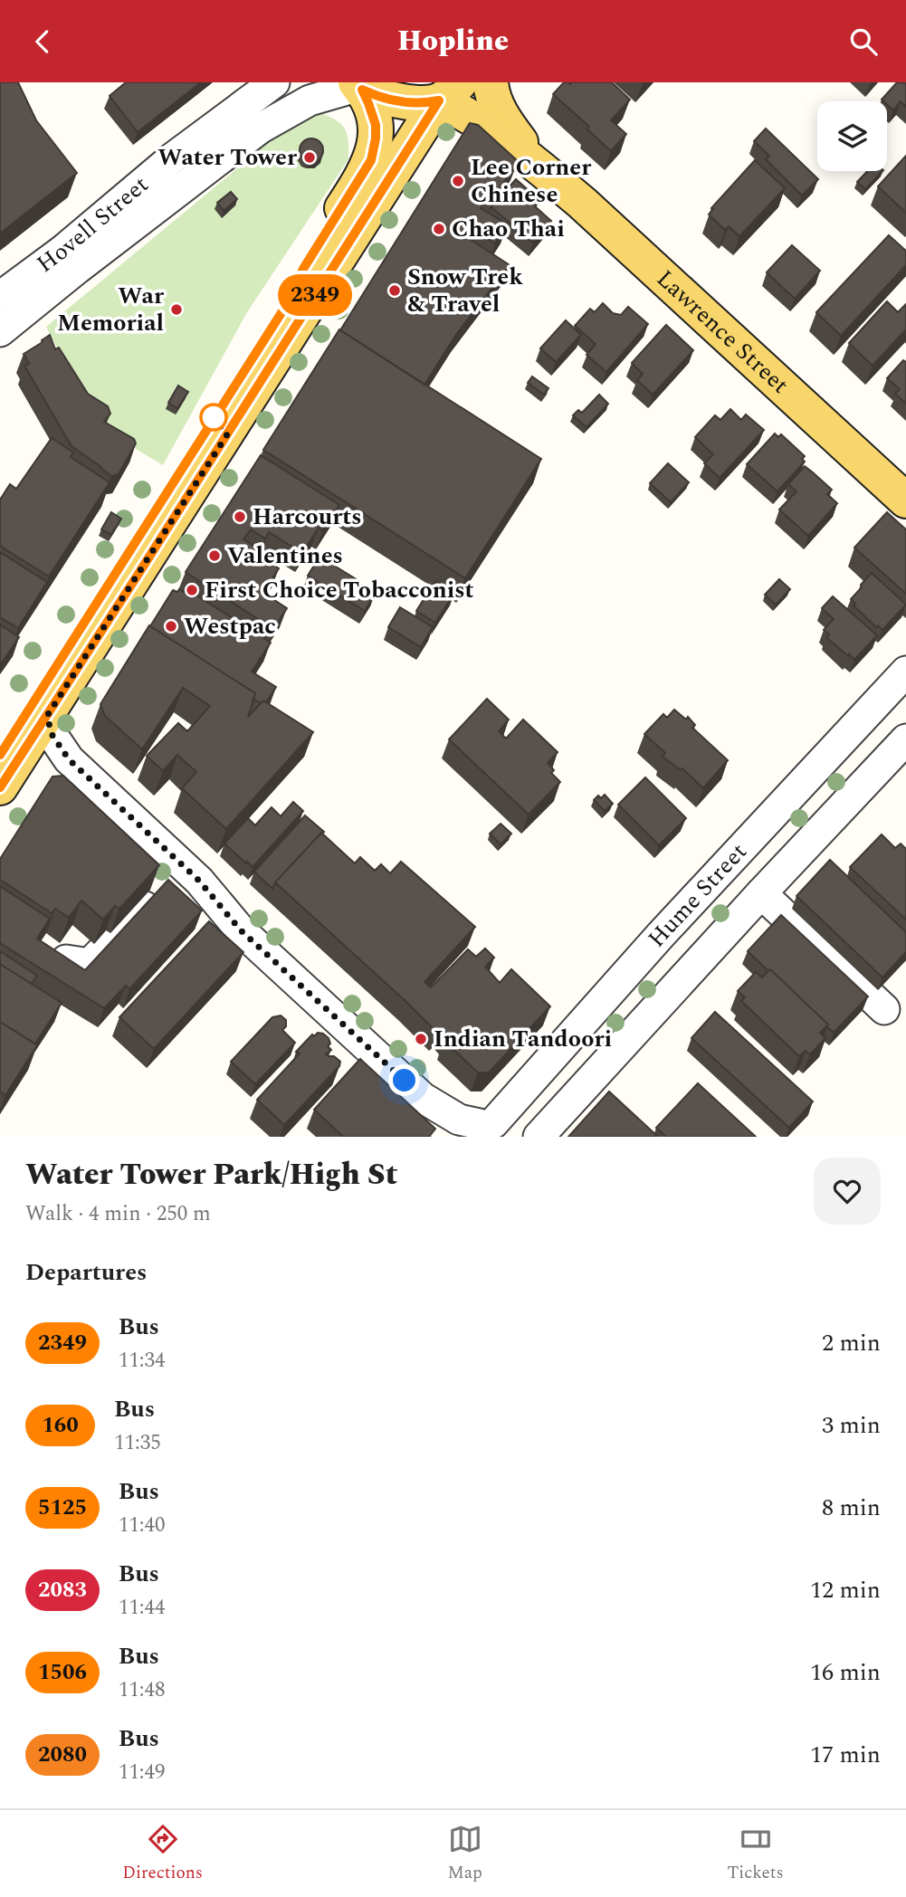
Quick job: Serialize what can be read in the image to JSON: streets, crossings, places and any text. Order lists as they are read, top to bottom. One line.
{"streets":{"main road":["Lawrence Street"],"street":["Hovell Street","Hume Street"]},"places":["Water Tower","Lee Corner Chinese","Chao Thai","Snow Trek & Travel","War Memorial","Harcourts","Valentines","First Choice Tobacconist","Westpac","Indian Tandoori"],"lines":["bus line 2349"],"page":{"header":"Hopline","on_map":"2349","heading":[["Water Tower Park/High St","Walk · 4 min · 250 m"],"Departures"],"list":[{"mark":"2349","name":"Bus","note":"11:34","value":"2 min"},{"mark":"160","name":"Bus","note":"11:35","value":"3 min"},{"mark":"5125","name":"Bus","note":"11:40","value":"8 min"},{"mark":"2083","name":"Bus","note":"11:44","value":"12 min"},{"mark":"1506","name":"Bus","note":"11:48","value":"16 min"},{"mark":"2080","name":"Bus","note":"11:49","value":"17 min"}],"tabs":["Directions","Map","Tickets"]}}
